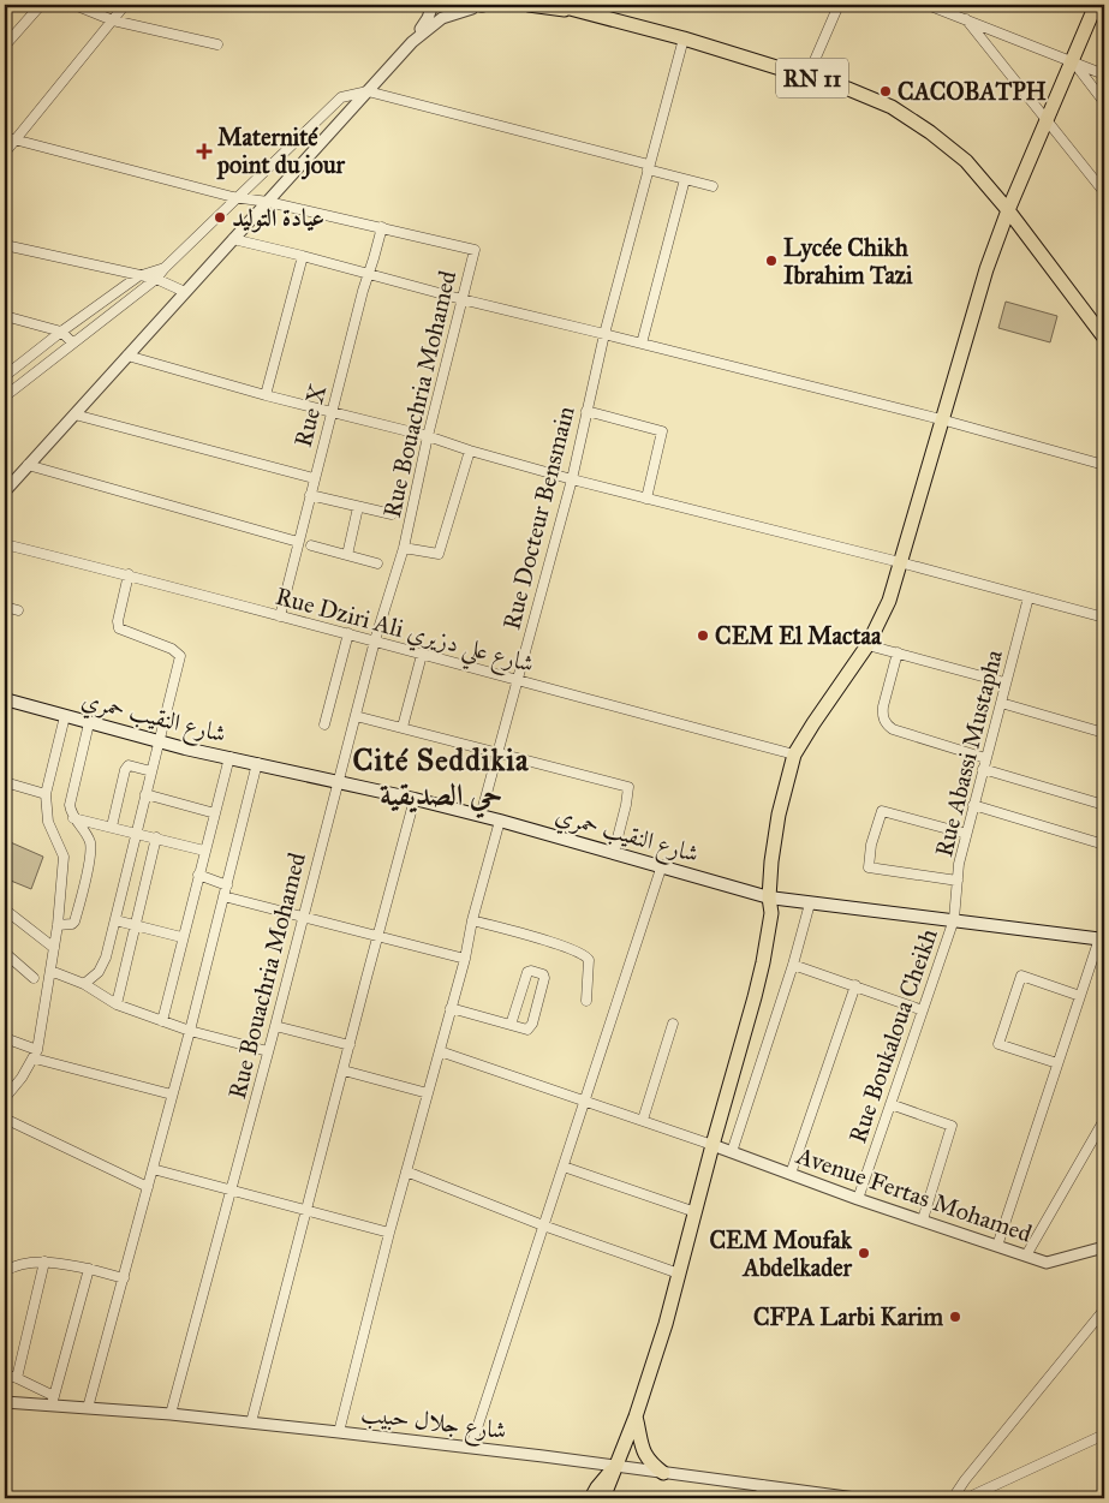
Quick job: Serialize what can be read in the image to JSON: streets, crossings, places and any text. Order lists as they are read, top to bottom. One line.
{"streets":{"main road":["RN 11","شارع النقيب حمري"],"street":["Rue Bouachria Mohamed","Rue X","Rue Docteur Bensmain","Rue Dziri Ali شارع علي دزيري","Rue Abassi Mustapha","Rue Boukaloua Cheikh","Avenue Fertas Mohamed","شارع جلال حبيب"]},"crossings":[["RN 11","Rue Docteur Bensmain"],["Rue Bouachria Mohamed","Rue X"],["Rue Bouachria Mohamed","Rue Dziri Ali شارع علي دزيري"],["Rue Bouachria Mohamed","شارع النقيب حمري"],["Rue Bouachria Mohamed","شارع جلال حبيب"],["Rue X","Rue Dziri Ali شارع علي دزيري"],["Rue Docteur Bensmain","Rue Dziri Ali شارع علي دزيري"],["Rue Docteur Bensmain","شارع النقيب حمري"],["شارع النقيب حمري","Rue Abassi Mustapha"],["شارع النقيب حمري","Rue Boukaloua Cheikh"],["Rue Abassi Mustapha","Rue Boukaloua Cheikh"],["Rue Boukaloua Cheikh","Avenue Fertas Mohamed"]],"districts":["Cité Seddikia حي الصديقية"],"places":{"other":["CACOBATPH","عيادة التوليد","Lycée Chikh Ibrahim Tazi","CEM El Mactaa","CEM Moufak Abdelkader","CFPA Larbi Karim"],"health":["Maternité point du jour"]}}
